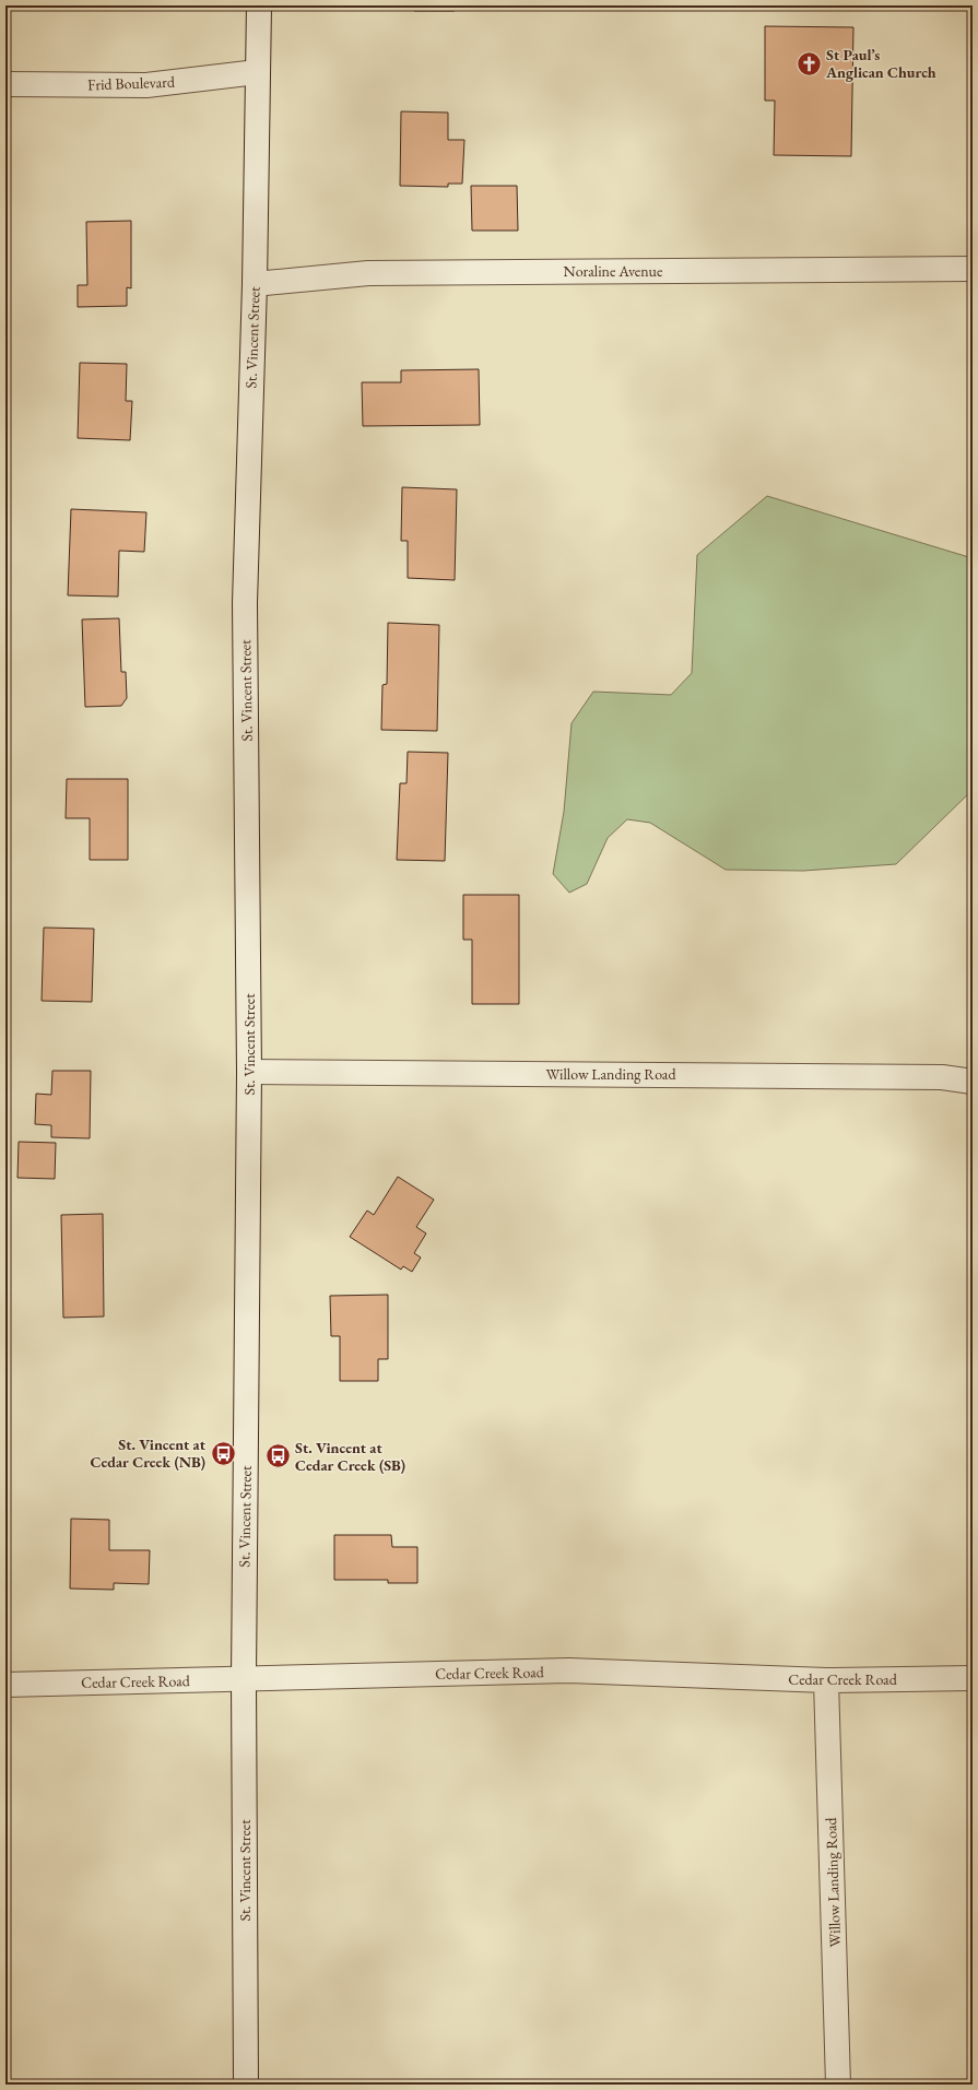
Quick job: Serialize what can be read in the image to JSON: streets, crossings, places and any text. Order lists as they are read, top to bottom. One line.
{"streets":{"street":["Frid Boulevard","Noraline Avenue","St. Vincent Street","Willow Landing Road","Cedar Creek Road"]},"crossings":[["Frid Boulevard","St. Vincent Street"],["Noraline Avenue","St. Vincent Street"],["St. Vincent Street","Willow Landing Road"],["St. Vincent Street","Cedar Creek Road"],["Willow Landing Road","Cedar Creek Road"]],"places":{"church":["St Paul’s Anglican Church"],"bus stop":["St. Vincent at Cedar Creek (NB)","St. Vincent at Cedar Creek (SB)"]}}
